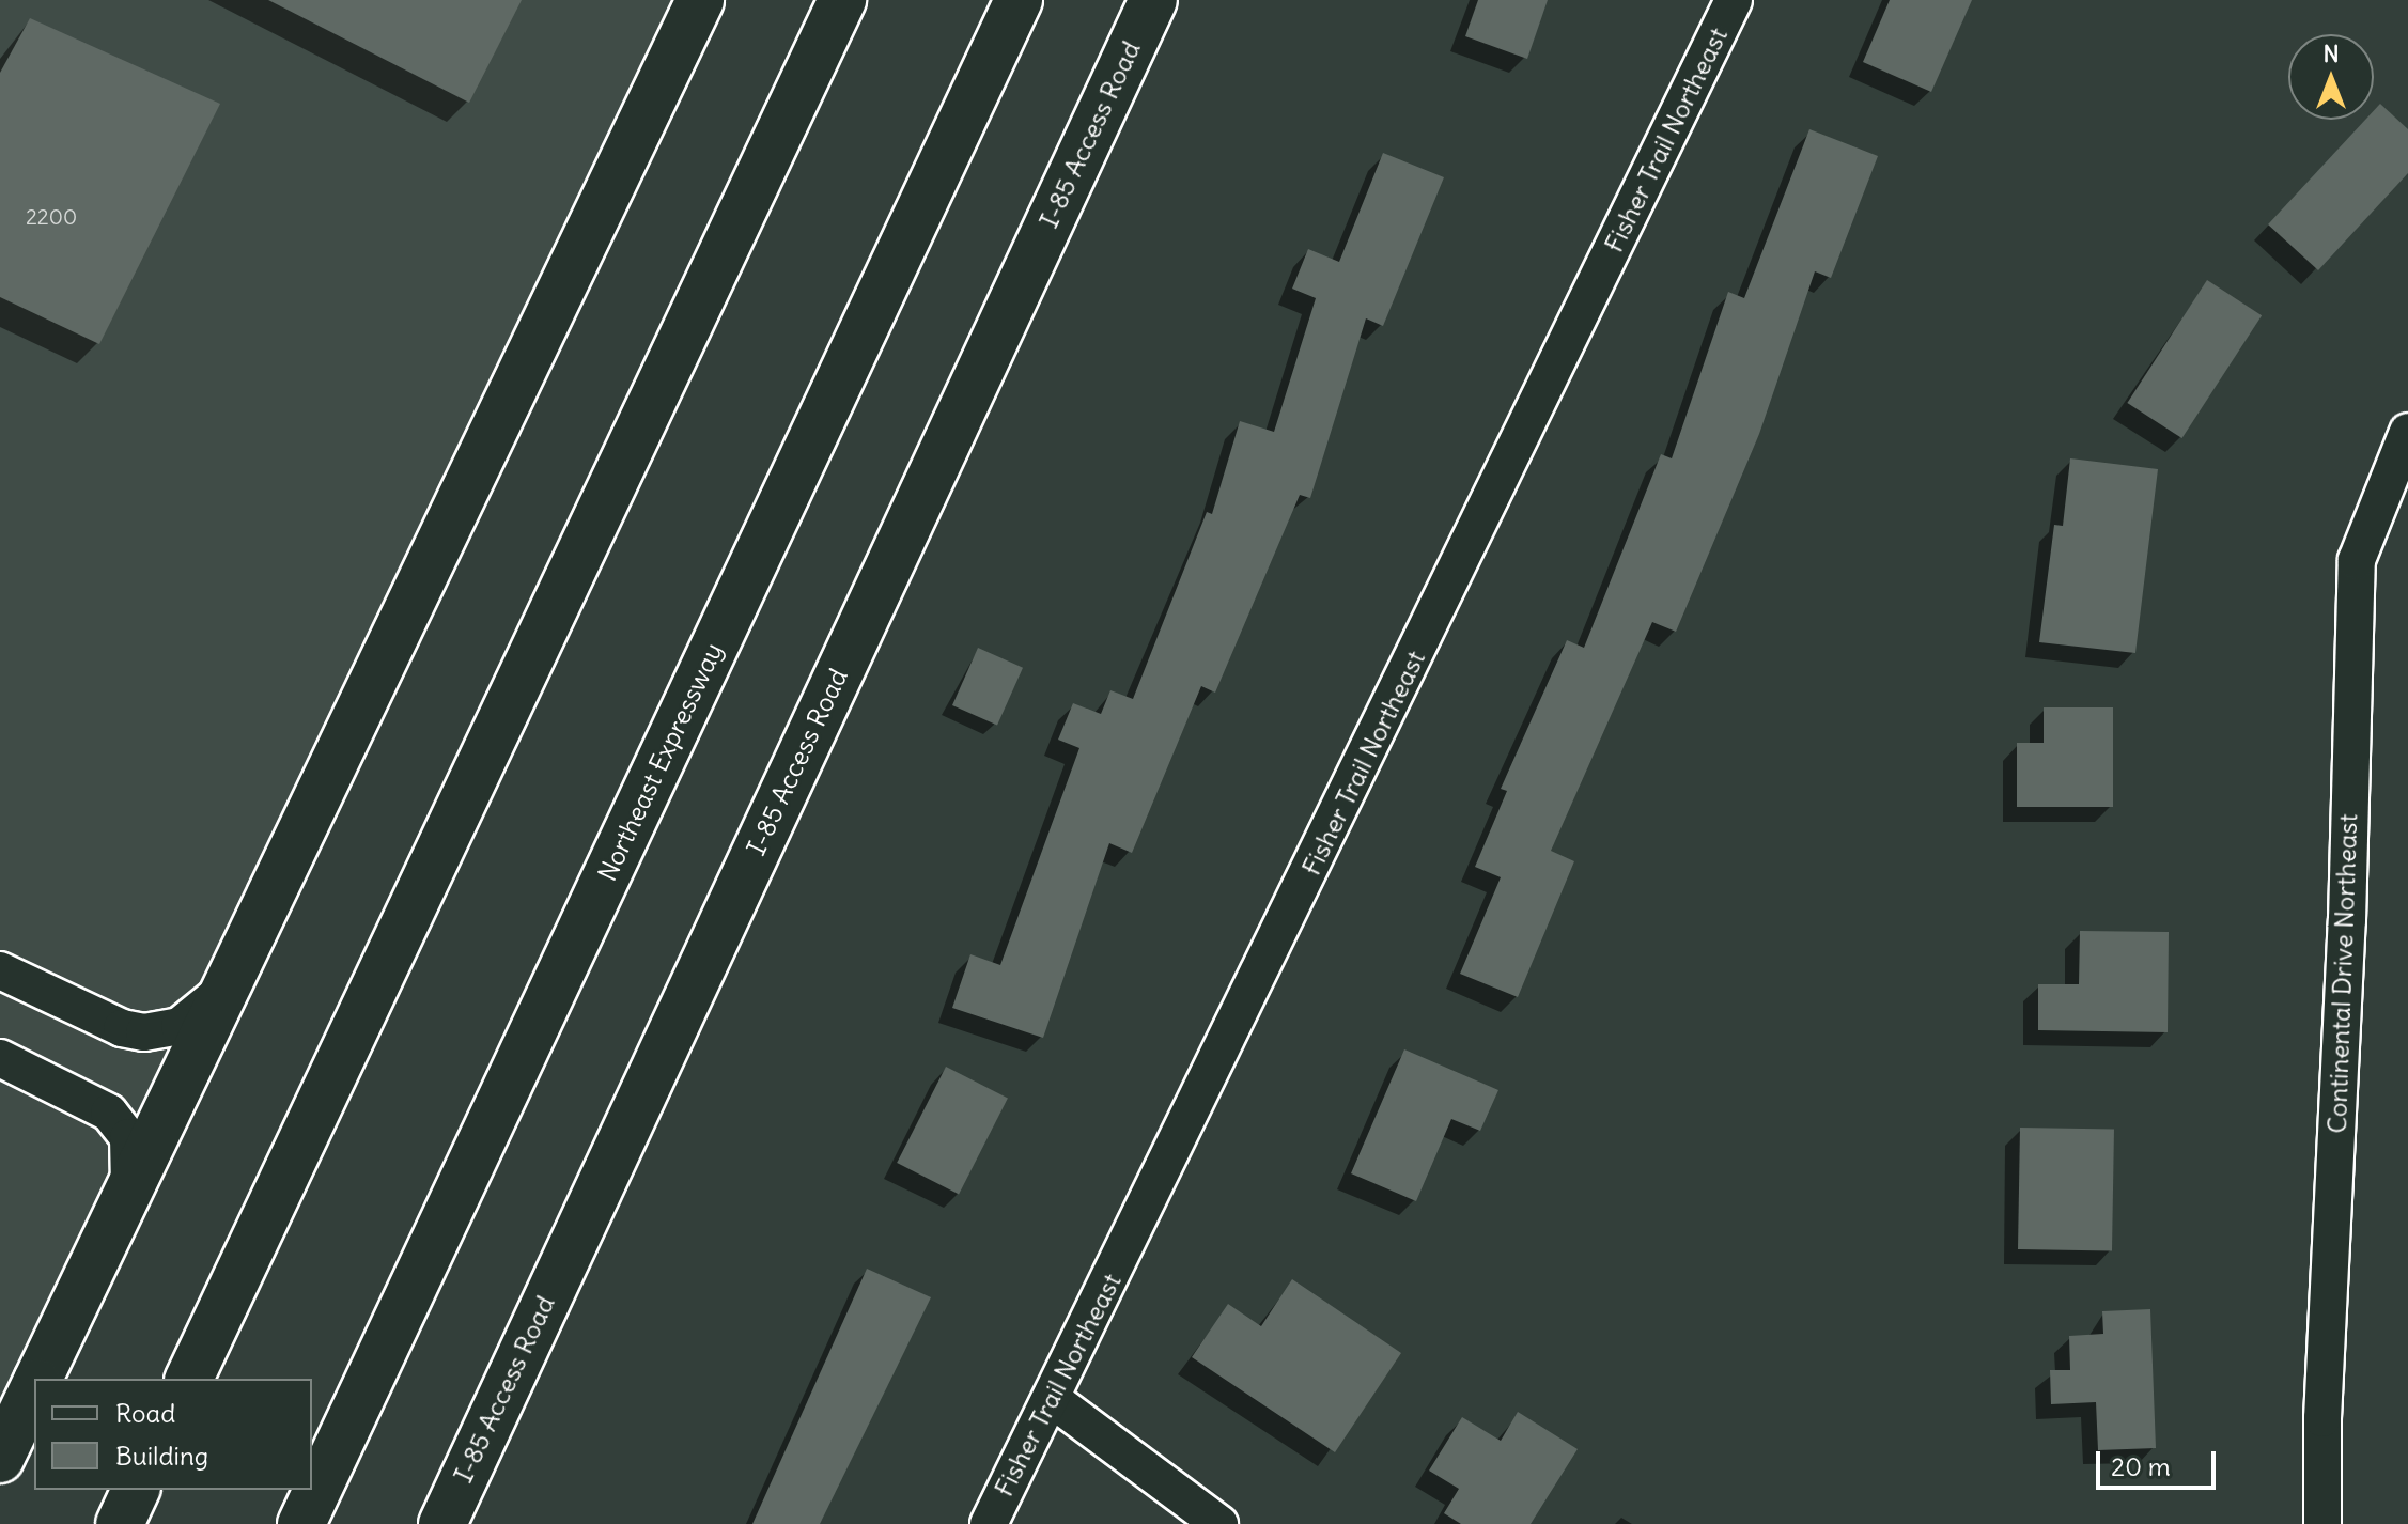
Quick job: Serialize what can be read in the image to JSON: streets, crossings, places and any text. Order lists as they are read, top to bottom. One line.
{"streets":{"main road":["I-85 Access Road","Northeast Expressway"],"street":["Fisher Trail Northeast","Continental Drive Northeast"]},"house_numbers":["2200"],"legend":["Road","Building"],"scale_bar":"20 m","north":"top"}
